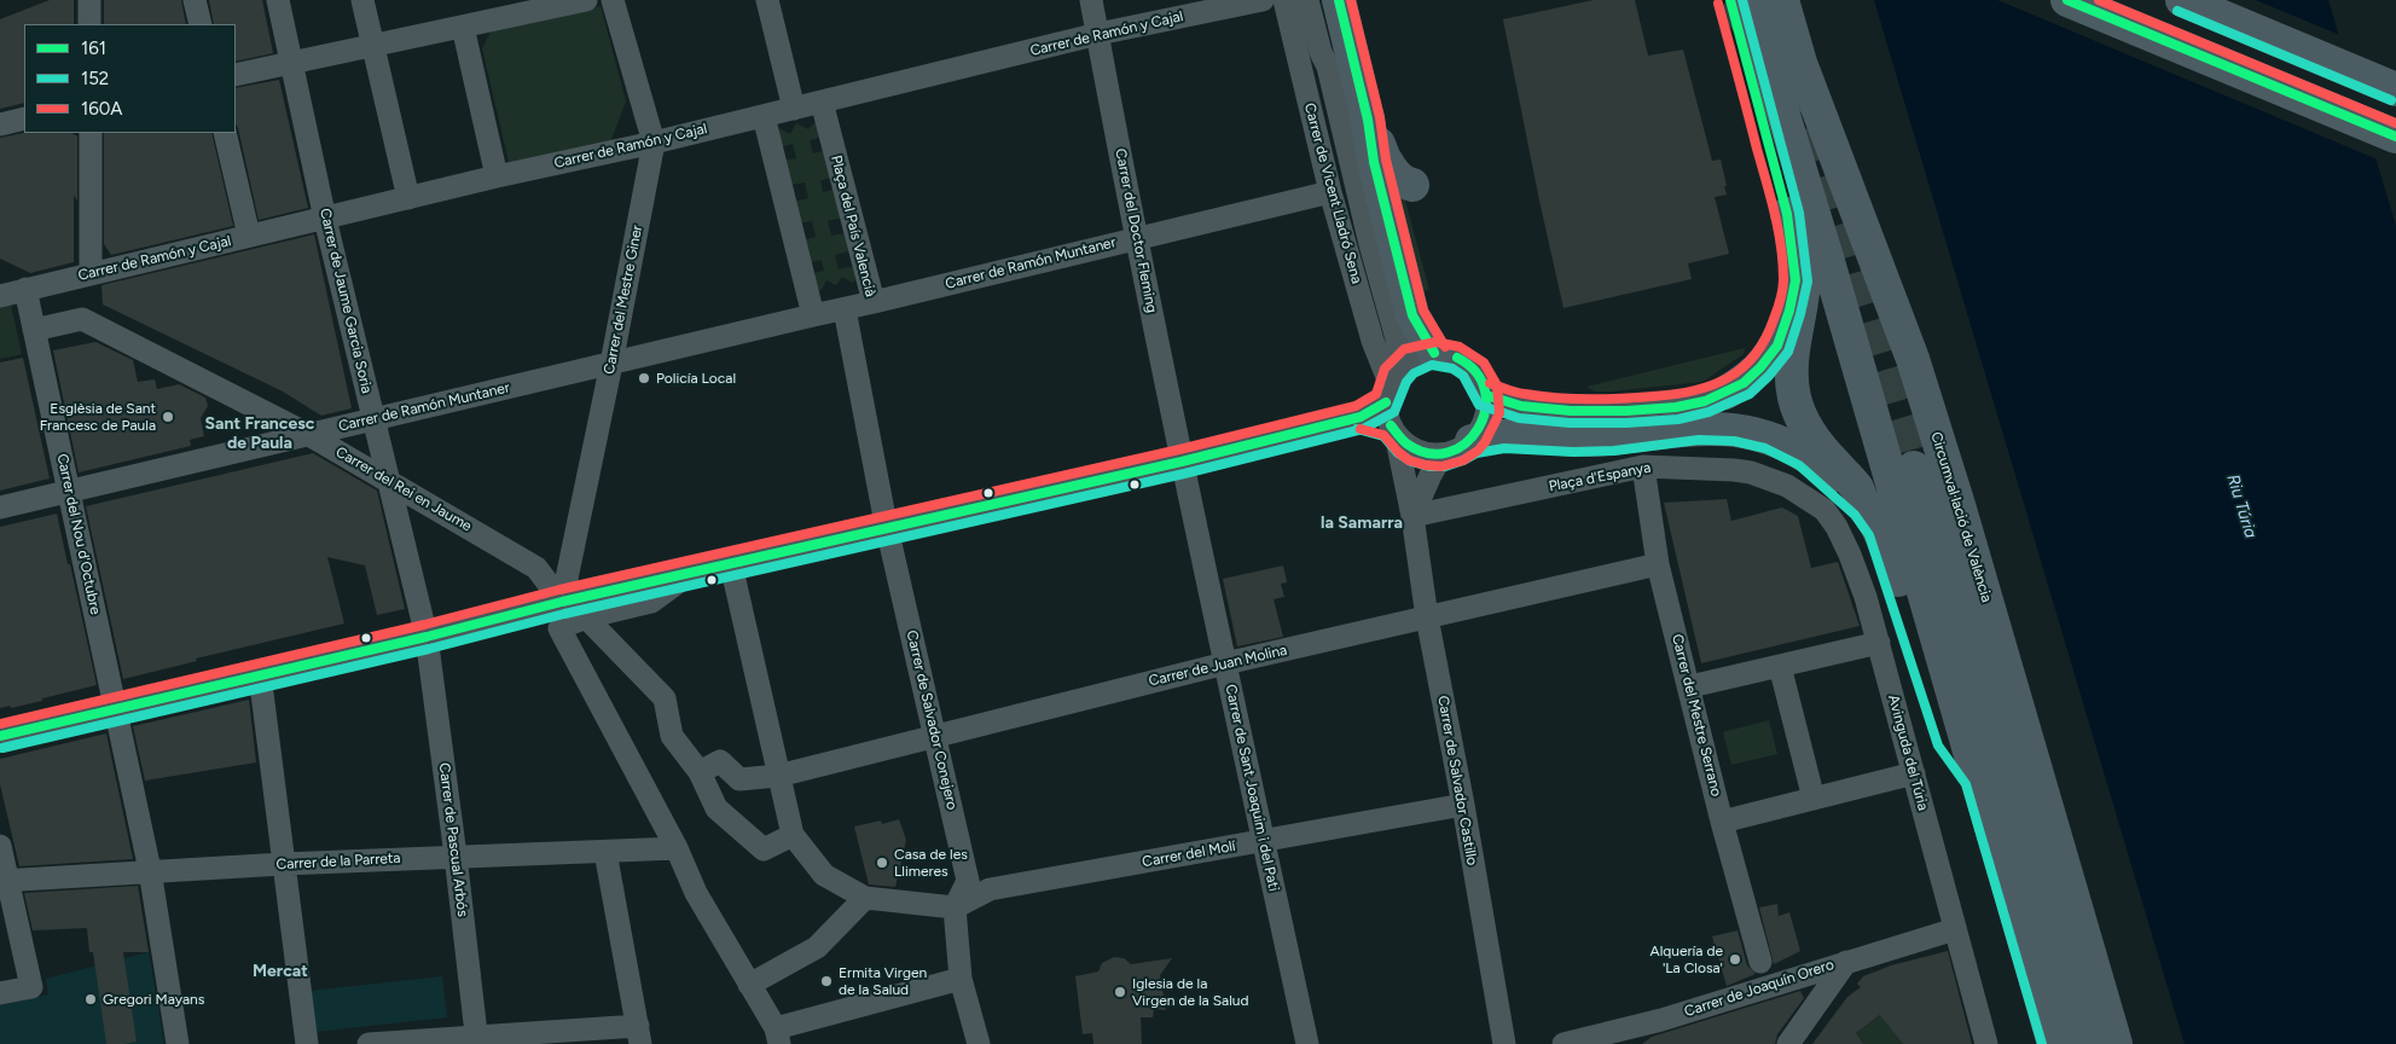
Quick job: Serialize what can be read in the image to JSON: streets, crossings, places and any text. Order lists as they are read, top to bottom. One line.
{"streets":{"highway":["Circumval·lació de València"],"street":["Carrer de Ramón y Cajal","Carrer de Vicent Lladró Sena","Plaça del País Valencià","Carrer del Doctor Fleming","Carrer de Ramón Muntaner","Carrer del Mestre Giner","Carrer de Jaume Garcia Soria","Plaça d'Espanya","Carrer del Rei en Jaume","Carrer del Nou d'Octubre","Carrer de Juan Molina","Carrer del Mestre Serrano","Carrer de Salvador Conejero","Avinguda del Túria","Carrer de Salvador Castillo","Carrer de Sant Joaquim i del Pati","Carrer de Pascual Arbós","Carrer del Molí","Carrer de la Parreta","Carrer de Joaquín Orero"]},"crossings":[["Carrer de Ramón y Cajal","Plaça del País Valencià"],["Carrer de Ramón y Cajal","Carrer del Doctor Fleming"],["Carrer de Ramón y Cajal","Carrer del Mestre Giner"],["Carrer de Ramón y Cajal","Carrer de Jaume Garcia Soria"],["Carrer de Ramón y Cajal","Carrer del Nou d'Octubre"],["Carrer de Vicent Lladró Sena","Carrer de Ramón Muntaner"],["Carrer de Vicent Lladró Sena","Carrer de Salvador Castillo"],["Plaça del País Valencià","Carrer de Ramón Muntaner"],["Plaça del País Valencià","Carrer de Salvador Conejero"],["Carrer del Doctor Fleming","Carrer de Ramón Muntaner"],["Carrer del Doctor Fleming","Carrer de Sant Joaquim i del Pati"],["Carrer de Ramón Muntaner","Carrer del Mestre Giner"],["Carrer de Ramón Muntaner","Carrer de Jaume Garcia Soria"],["Carrer de Ramón Muntaner","Carrer del Rei en Jaume"],["Carrer de Ramón Muntaner","Carrer del Nou d'Octubre"],["Carrer del Mestre Giner","Carrer del Rei en Jaume"],["Carrer de Jaume Garcia Soria","Carrer del Rei en Jaume"],["Carrer de Jaume Garcia Soria","Carrer de Pascual Arbós"],["Plaça d'Espanya","Carrer del Mestre Serrano"],["Plaça d'Espanya","Avinguda del Túria"],["Plaça d'Espanya","Carrer de Salvador Castillo"],["Carrer del Rei en Jaume","Carrer del Nou d'Octubre"],["Carrer del Nou d'Octubre","Carrer de la Parreta"],["Carrer de Juan Molina","Carrer del Mestre Serrano"],["Carrer de Juan Molina","Carrer de Salvador Conejero"],["Carrer de Juan Molina","Carrer de Salvador Castillo"],["Carrer de Juan Molina","Carrer de Sant Joaquim i del Pati"],["Carrer de Salvador Conejero","Carrer del Molí"],["Avinguda del Túria","Carrer de Joaquín Orero"],["Carrer de Salvador Castillo","Carrer del Molí"],["Carrer de Sant Joaquim i del Pati","Carrer del Molí"],["Carrer de Pascual Arbós","Carrer de la Parreta"]],"districts":["Sant Francesc de Paula","la Samarra","Mercat"],"water":["Riu Túria"],"places":["Policía Local","Esglèsia de Sant Francesc de Paula","Casa de les Llimeres","Alquería de 'La Closa'","Ermita Virgen de la Salud","Iglesia de la Virgen de la Salud","Gregori Mayans"],"lines":["transit line 161","transit line 152","transit line 160A"],"legend":["161","152","160A"]}
